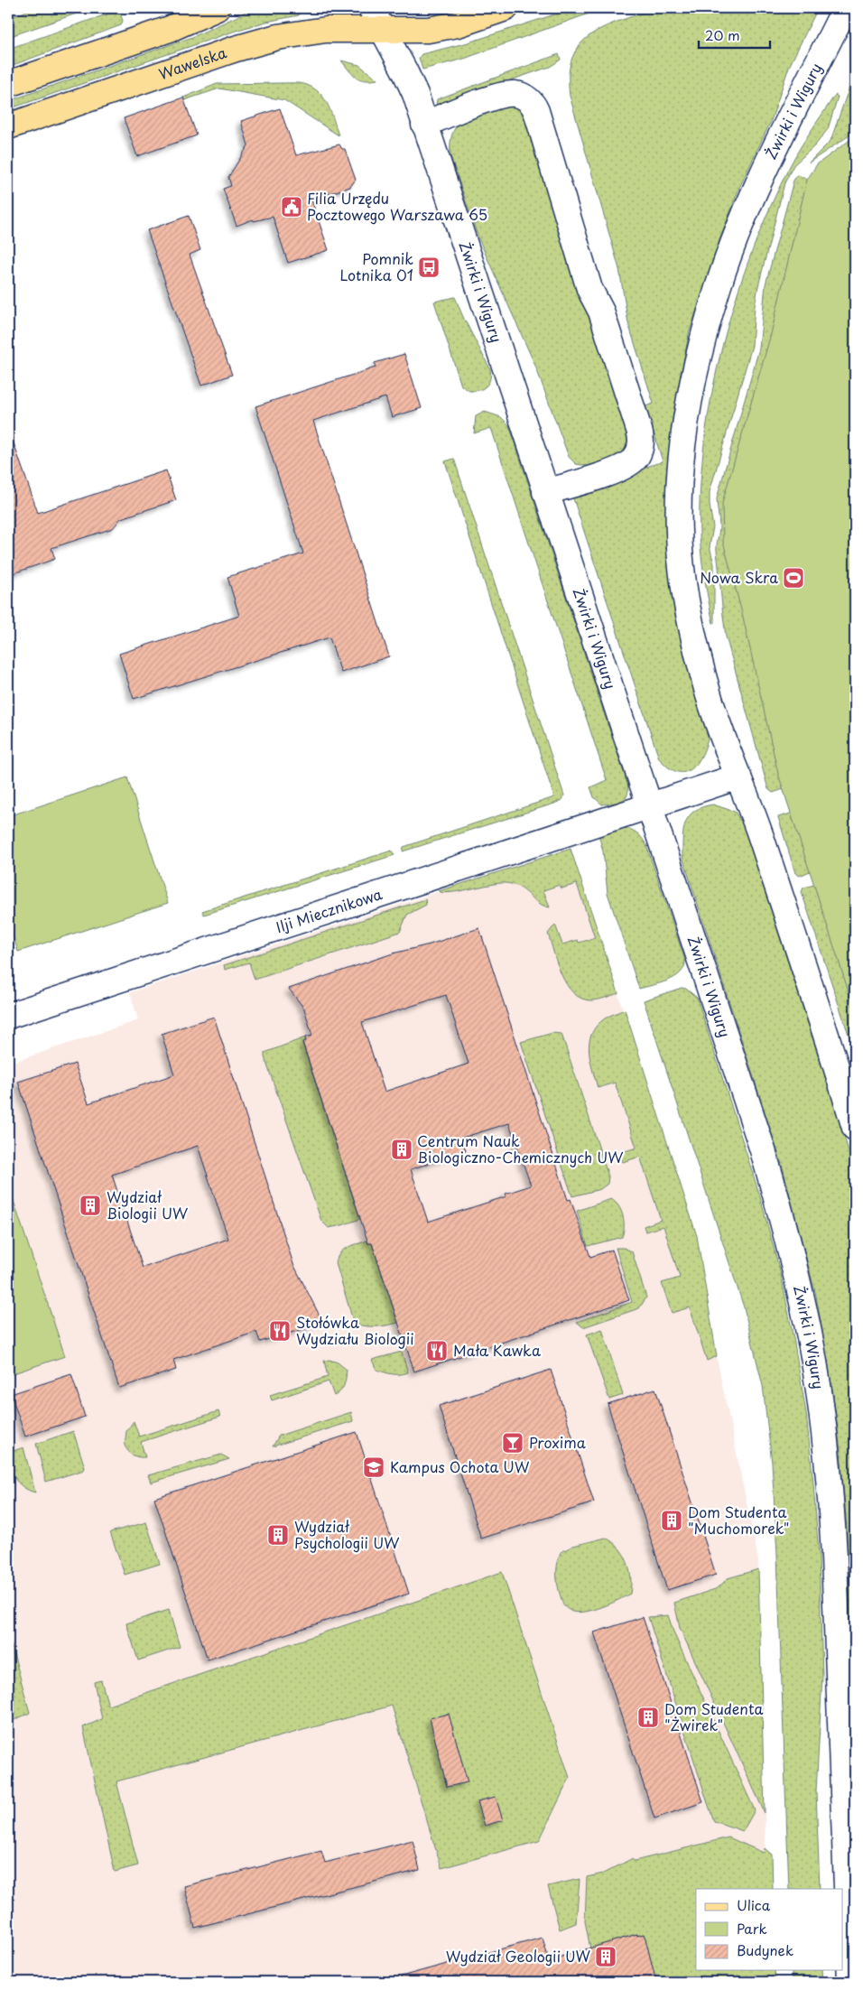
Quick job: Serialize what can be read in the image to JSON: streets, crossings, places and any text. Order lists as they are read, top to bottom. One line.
{"streets":{"main road":["Wawelska","Żwirki i Wigury","Ilji Miecznikowa"]},"crossings":[["Wawelska","Żwirki i Wigury"],["Żwirki i Wigury","Ilji Miecznikowa"]],"places":{"public building":["Filia Urzędu Pocztowego Warszawa 65"],"bus stop":["Pomnik Lotnika 01"],"sports":["Nowa Skra"],"building":["Centrum Nauk Biologiczno-Chemicznych UW","Wydział Biologii UW","Dom Studenta \"Muchomorek\"","Wydział Psychologii UW","Dom Studenta \"Żwirek\"","Wydział Geologii UW"],"restaurant":["Stołówka Wydziału Biologii","Mała Kawka"],"bar":["Proxima"],"school or university":["Kampus Ochota UW"]},"legend":["Ulica","Park","Budynek"],"scale_bar":"20 m"}
